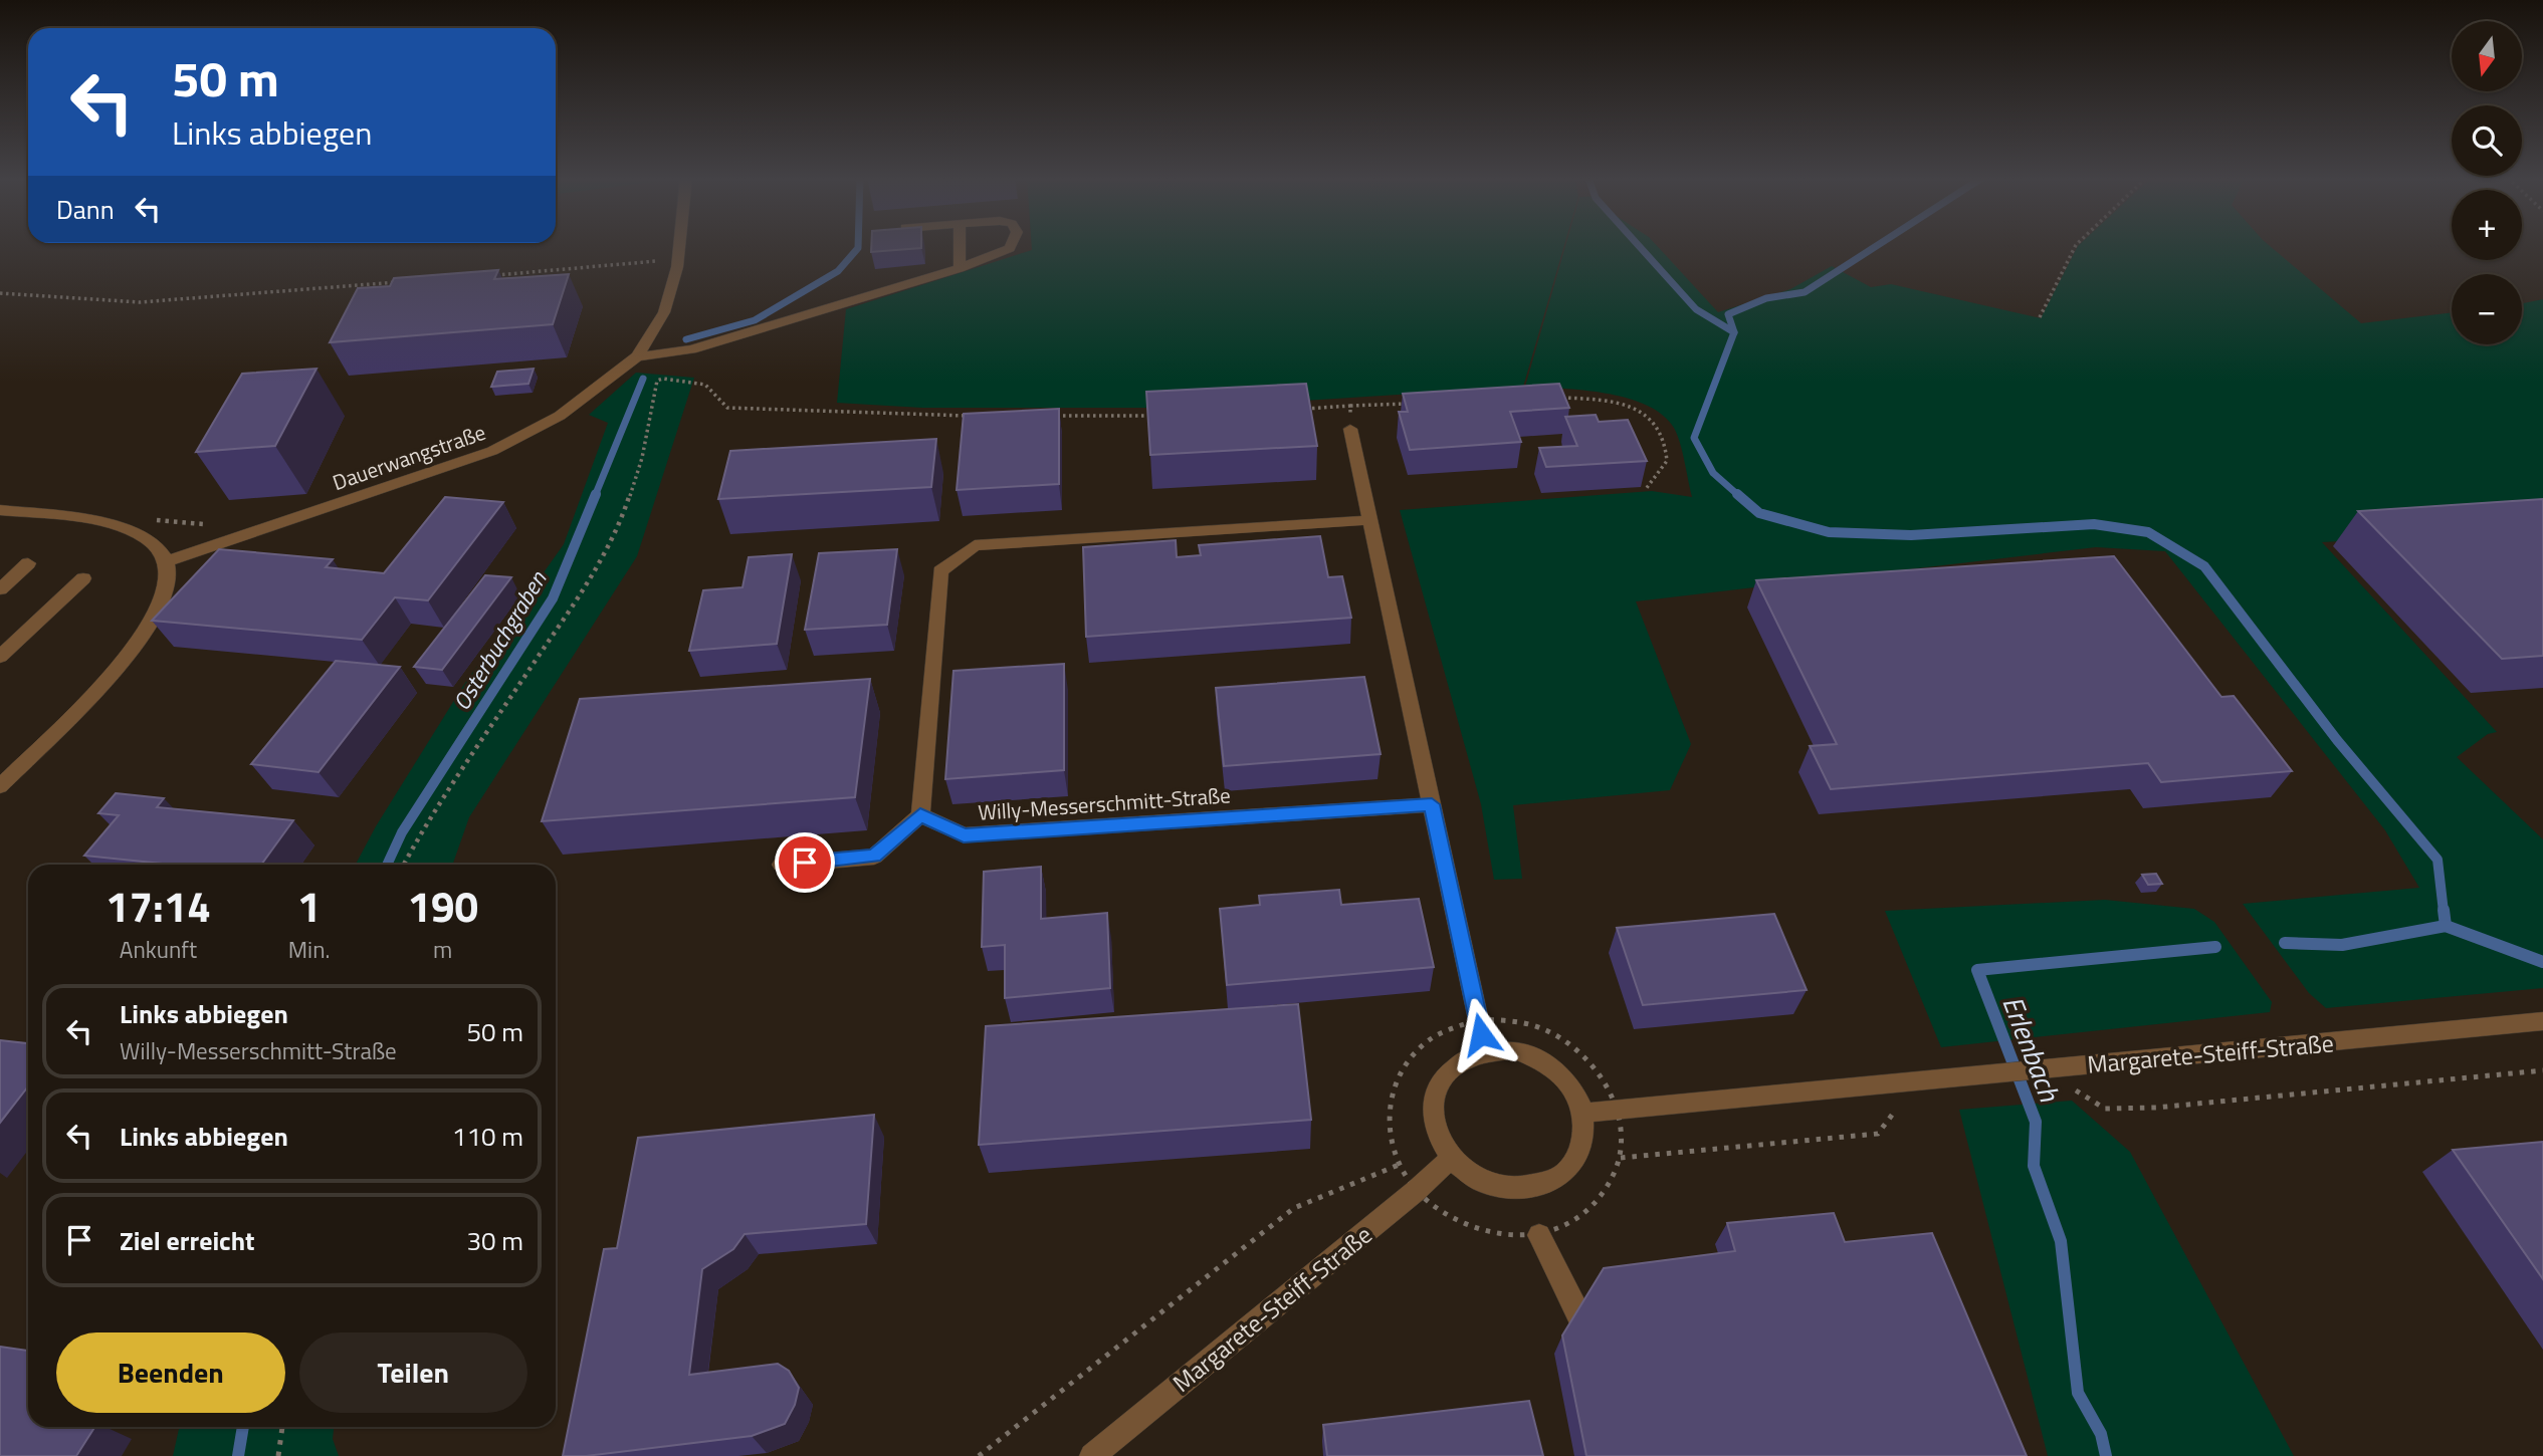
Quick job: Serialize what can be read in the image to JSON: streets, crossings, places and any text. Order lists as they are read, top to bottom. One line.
{"streets":{"street":["Dauerwangstraße","Willy-Messerschmitt-Straße","Margarete-Steiff-Straße"]},"water":["Osterbuchgraben","Erlenbach"],"north":"bottom","page":{"map_buttons":["+","−"],"turn":["50 m","Links abbiegen"],"then":"Dann","eta":["17:14","Ankunft","1","Min.","190","m"],"list":[{"name":"Links abbiegen","note":"Willy-Messerschmitt-Straße","value":"50 m"},{"name":"Links abbiegen","value":"110 m"},{"name":"Ziel erreicht","value":"30 m"}],"buttons":["Beenden","Teilen"]}}
